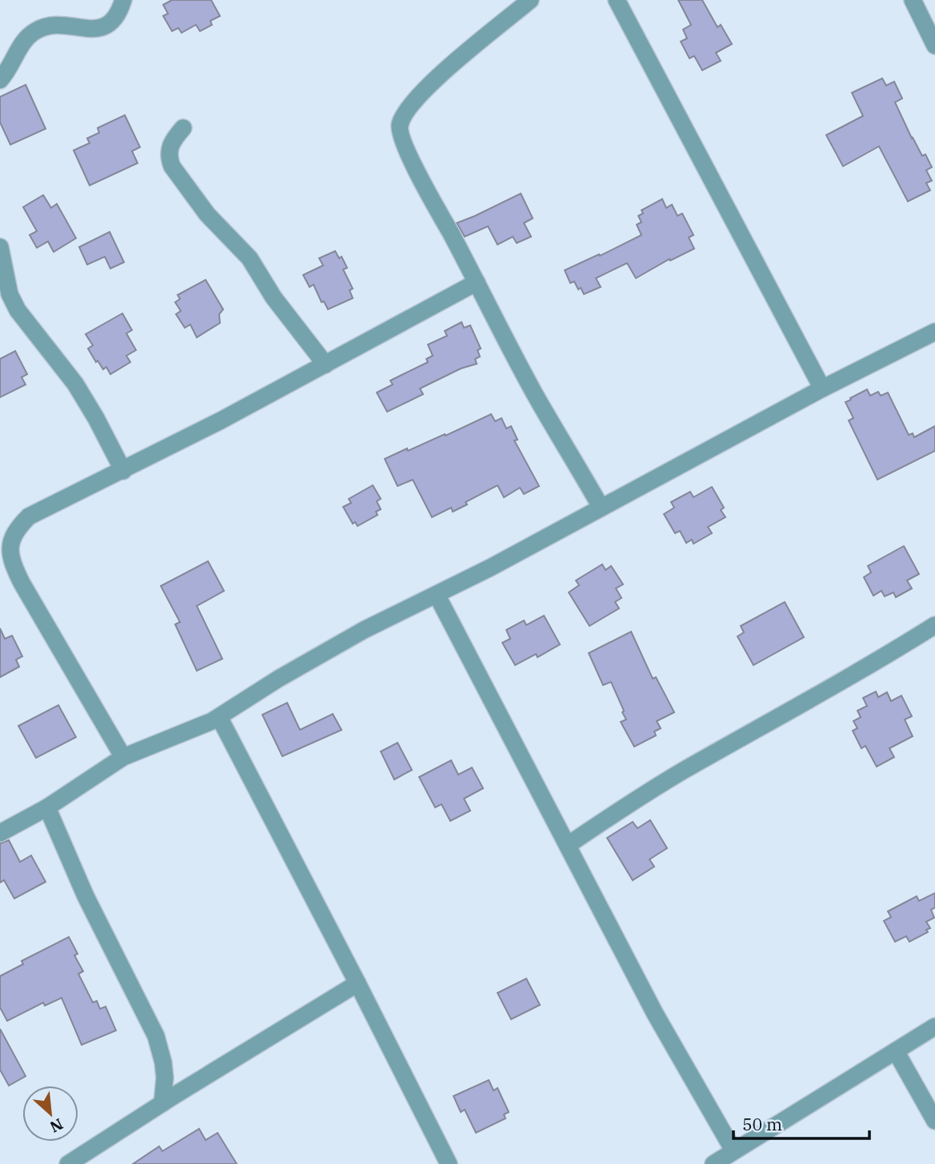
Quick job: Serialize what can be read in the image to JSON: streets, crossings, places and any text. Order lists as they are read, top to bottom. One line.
{"scale_bar":"50 m","north":"bottom right"}
